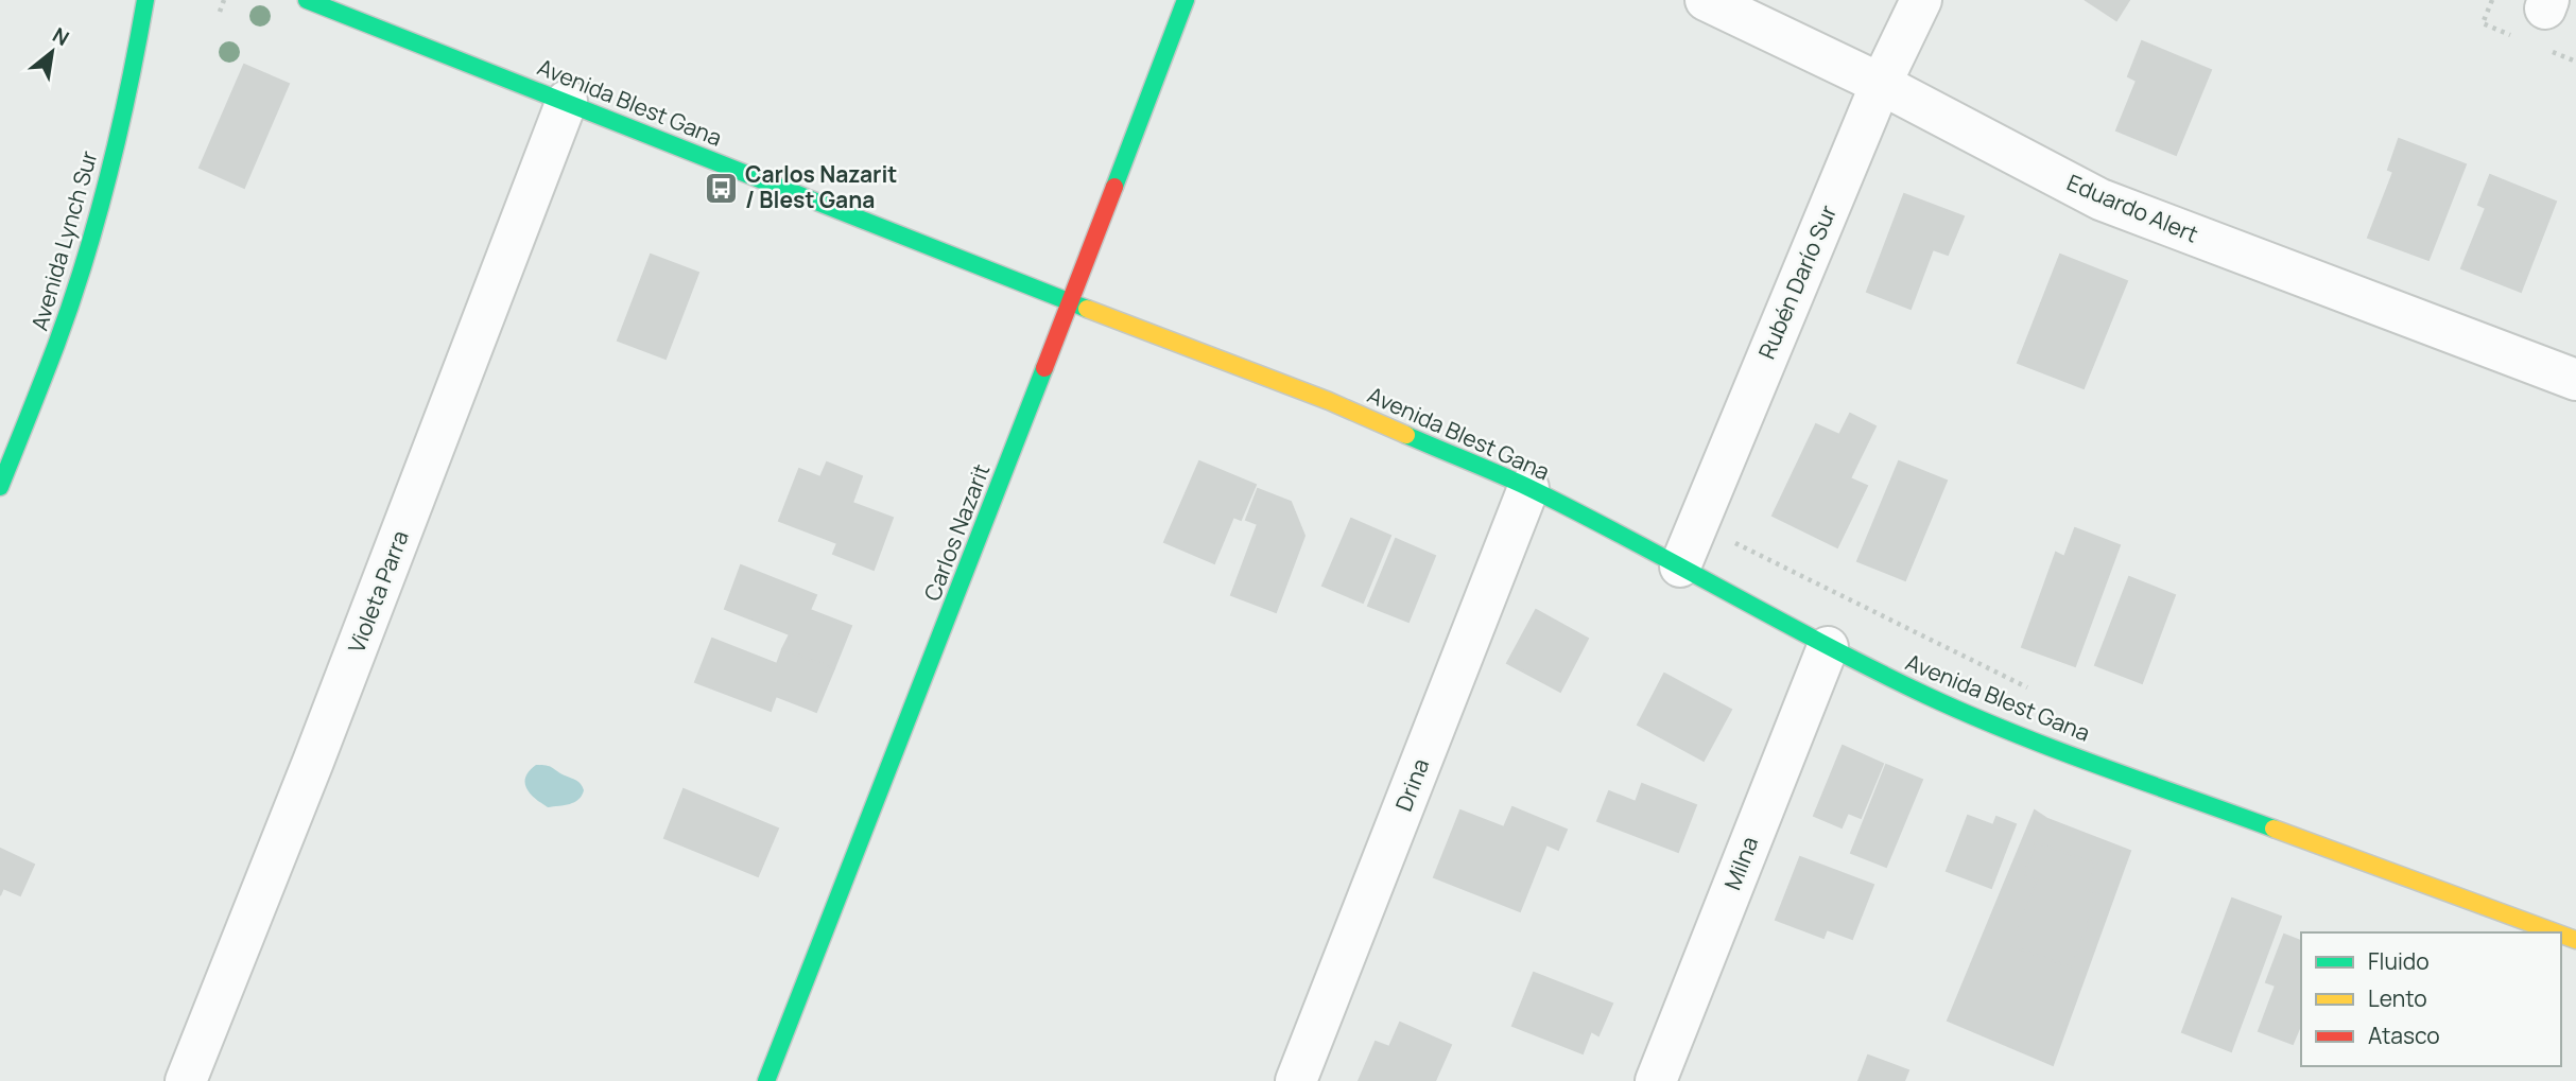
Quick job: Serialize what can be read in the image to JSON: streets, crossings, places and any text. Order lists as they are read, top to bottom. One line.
{"streets":{"street":["Avenida Blest Gana","Eduardo Alert","Avenida Lynch Sur","Rubén Darío Sur","Carlos Nazarit","Violeta Parra","Drina","Milna"]},"crossings":[["Avenida Blest Gana","Rubén Darío Sur"],["Avenida Blest Gana","Carlos Nazarit"],["Avenida Blest Gana","Violeta Parra"],["Avenida Blest Gana","Drina"],["Avenida Blest Gana","Milna"],["Eduardo Alert","Rubén Darío Sur"]],"places":{"bus stop":["Carlos Nazarit / Blest Gana"]},"legend":["Fluido","Lento","Atasco"],"north":"top right"}
